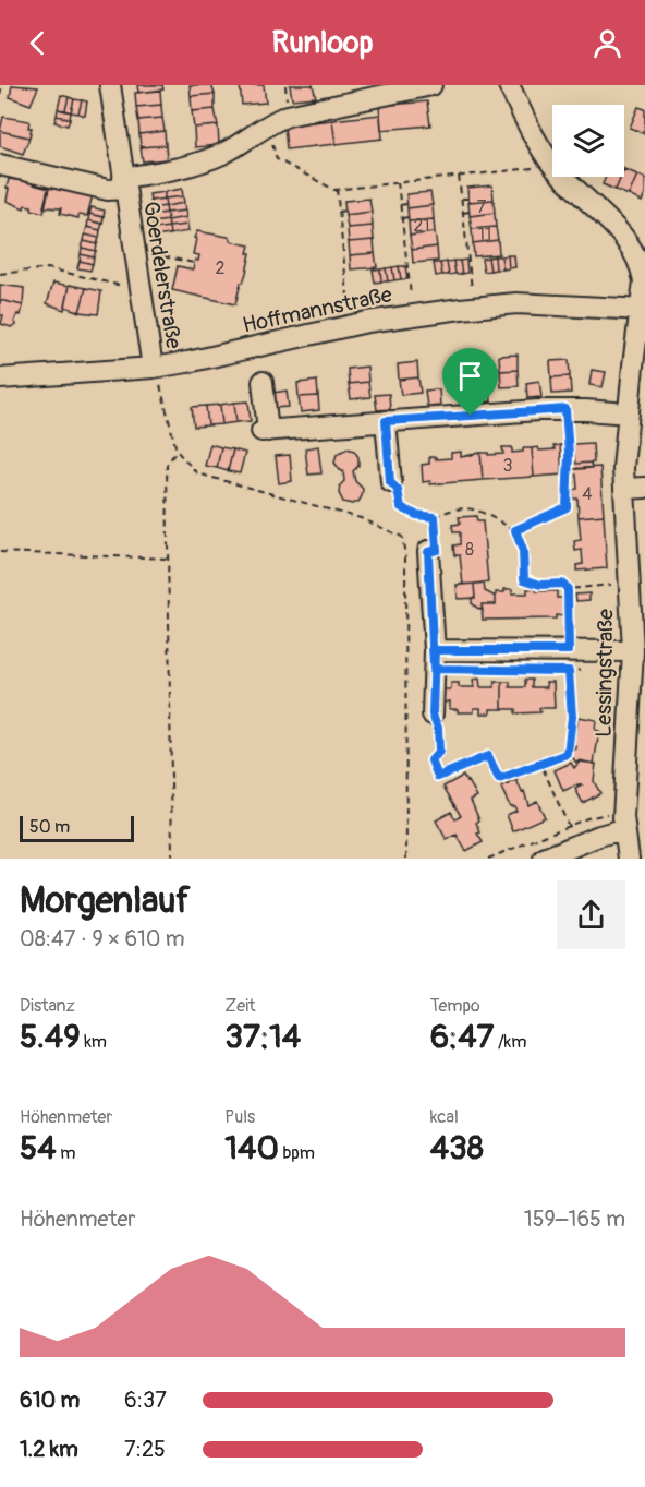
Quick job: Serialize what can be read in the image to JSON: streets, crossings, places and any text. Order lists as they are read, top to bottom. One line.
{"streets":{"street":["Goerdelerstraße","Hoffmannstraße","Lessingstraße"]},"crossings":[["Goerdelerstraße","Hoffmannstraße"],["Hoffmannstraße","Lessingstraße"]],"house_numbers":["7","21","11","2","3","4","8"],"scale_bar":"50 m","page":{"header":"Runloop","scale":"50 m","heading":["Morgenlauf","08:47 · 9 × 610 m"],"stats":[["Distanz","5.49 km"],["Zeit","37:14"],["Tempo","6:47 /km"],["Höhenmeter","54 m"],["Puls","140 bpm"],["kcal","438"]],"chart":["Höhenmeter","159–165 m"],"list":[{"name":"610 m","note":"6:37"},{"name":"1.2 km","note":"7:25"}]}}
